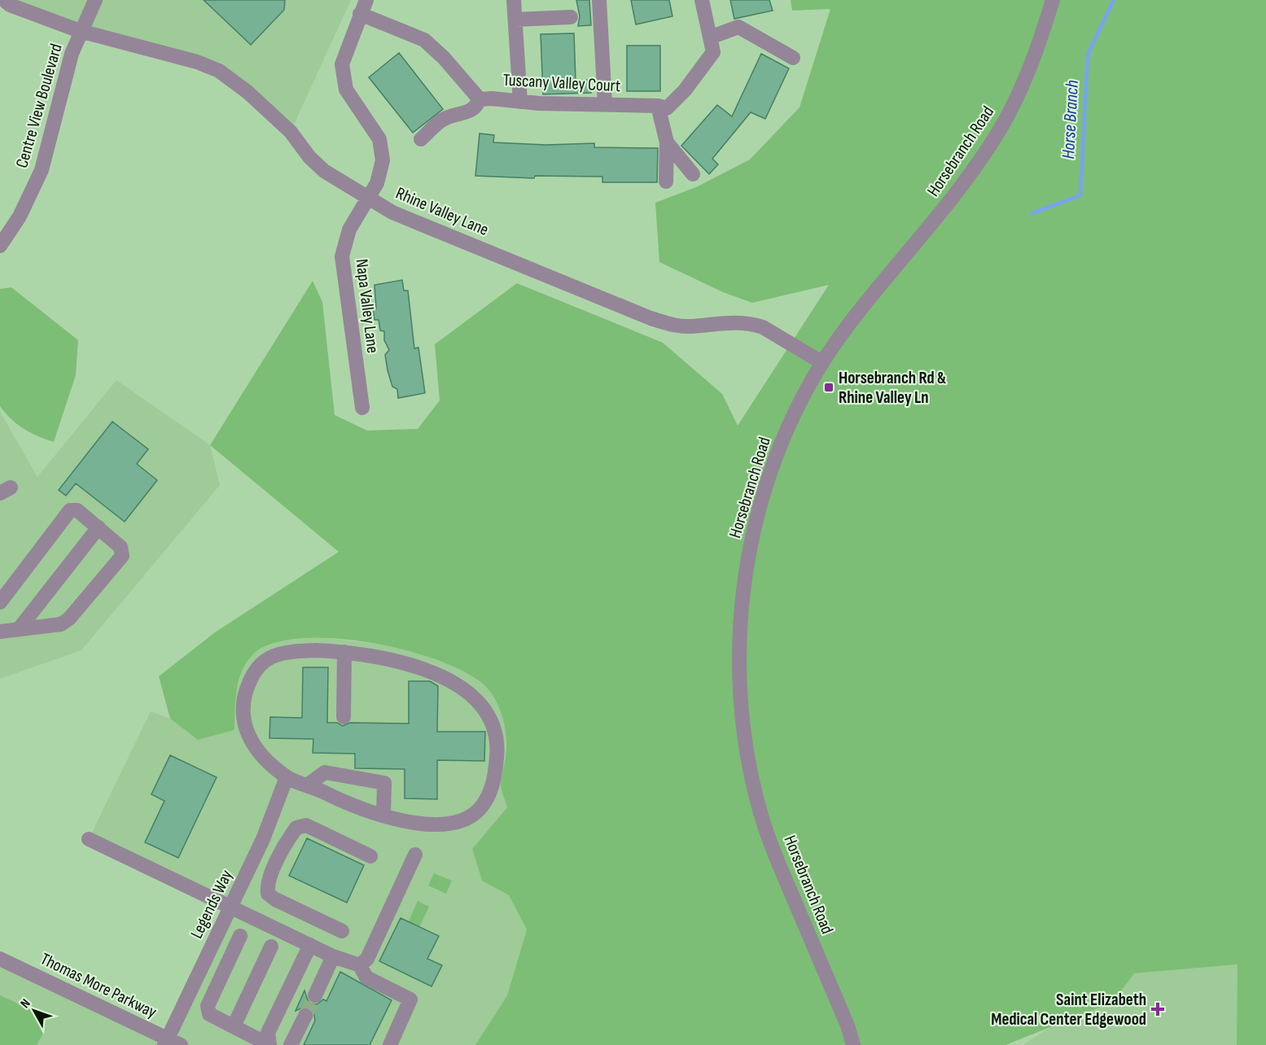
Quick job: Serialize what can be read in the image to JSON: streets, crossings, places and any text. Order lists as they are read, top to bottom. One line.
{"streets":{"street":["Tuscany Valley Court","Centre View Boulevard","Horsebranch Road","Rhine Valley Lane","Napa Valley Lane","Legends Way","Thomas More Parkway"]},"crossings":[["Tuscany Valley Court","Napa Valley Lane"],["Centre View Boulevard","Rhine Valley Lane"],["Horsebranch Road","Rhine Valley Lane"],["Rhine Valley Lane","Napa Valley Lane"],["Legends Way","Thomas More Parkway"]],"water":["Horse Branch"],"places":{"transit":["Horsebranch Rd & Rhine Valley Ln"],"health":["Saint Elizabeth Medical Center Edgewood"]},"north":"top left"}
